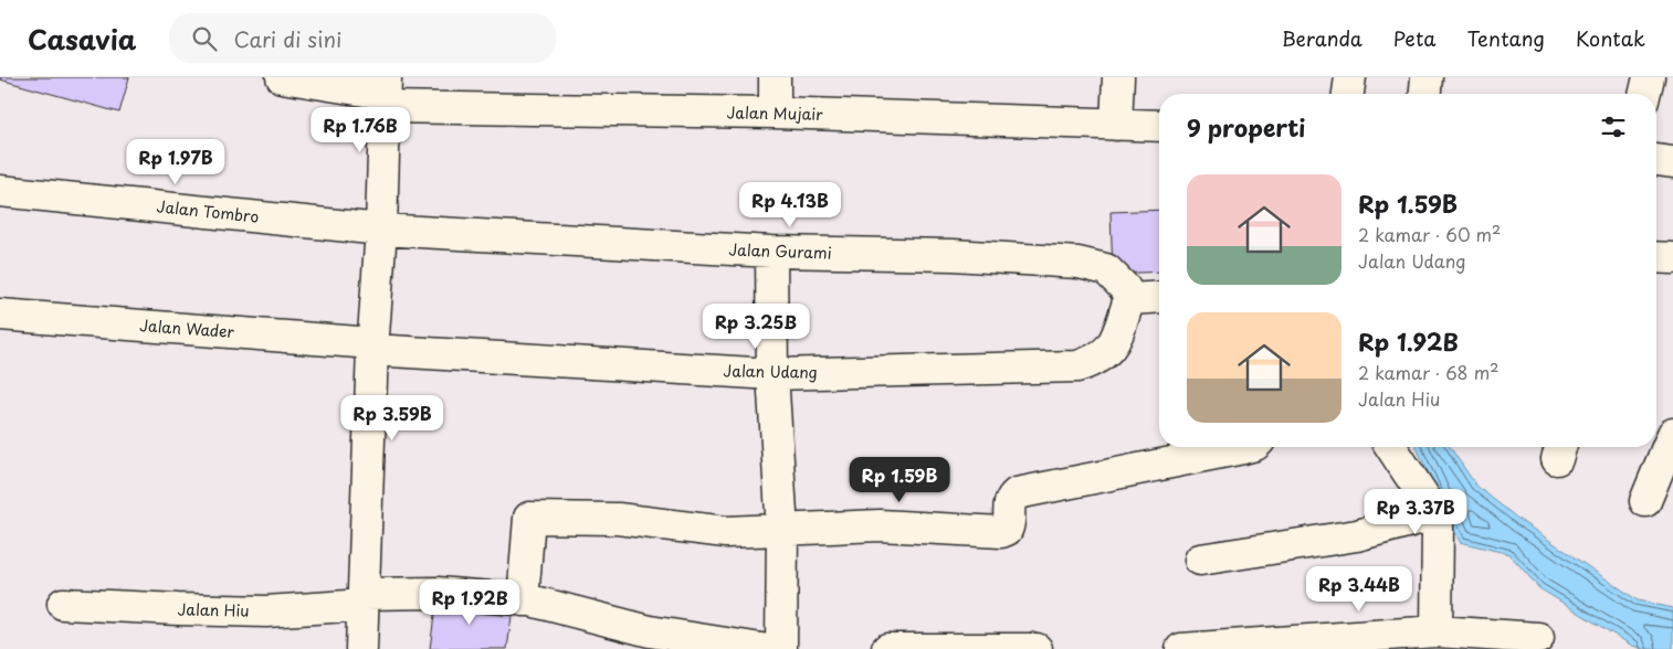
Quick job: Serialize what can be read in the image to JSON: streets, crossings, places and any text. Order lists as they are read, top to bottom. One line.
{"streets":{"street":["Jalan Mujair","Jalan Tombro","Jalan Gurami","Jalan Wader","Jalan Udang","Jalan Hiu"]},"crossings":[["Jalan Tombro","Jalan Gurami"],["Jalan Gurami","Jalan Udang"],["Jalan Wader","Jalan Udang"]],"page":{"header":"Casavia","search":"Cari di sini","nav":["Beranda","Peta","Tentang","Kontak"],"heading":"9 properti","price":["Rp 1.76B","Rp 1.97B","Rp 4.13B","Rp 3.25B","Rp 3.59B","Rp 1.59B","Rp 3.37B","Rp 3.44B","Rp 1.92B"],"list":[{"name":"Rp 1.59B","note":"2 kamar · 60 m² · Jalan Udang"},{"name":"Rp 1.92B","note":"2 kamar · 68 m² · Jalan Hiu"}]}}
